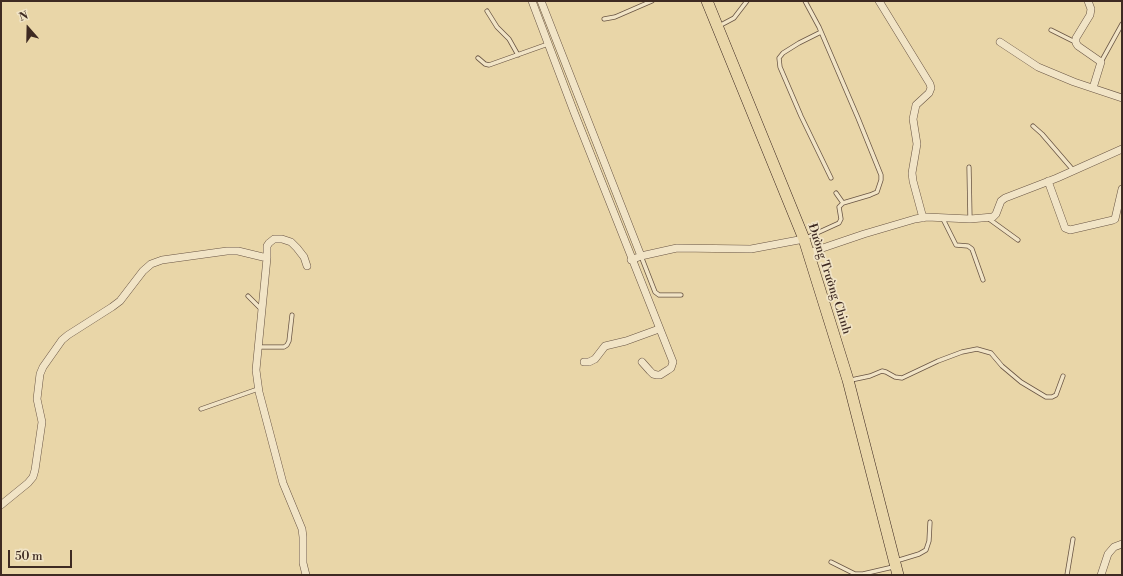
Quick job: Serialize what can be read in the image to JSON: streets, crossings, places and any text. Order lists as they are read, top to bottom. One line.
{"streets":{"highway":["Đường Trường Chinh"]},"scale_bar":"50 m","north":"top"}
